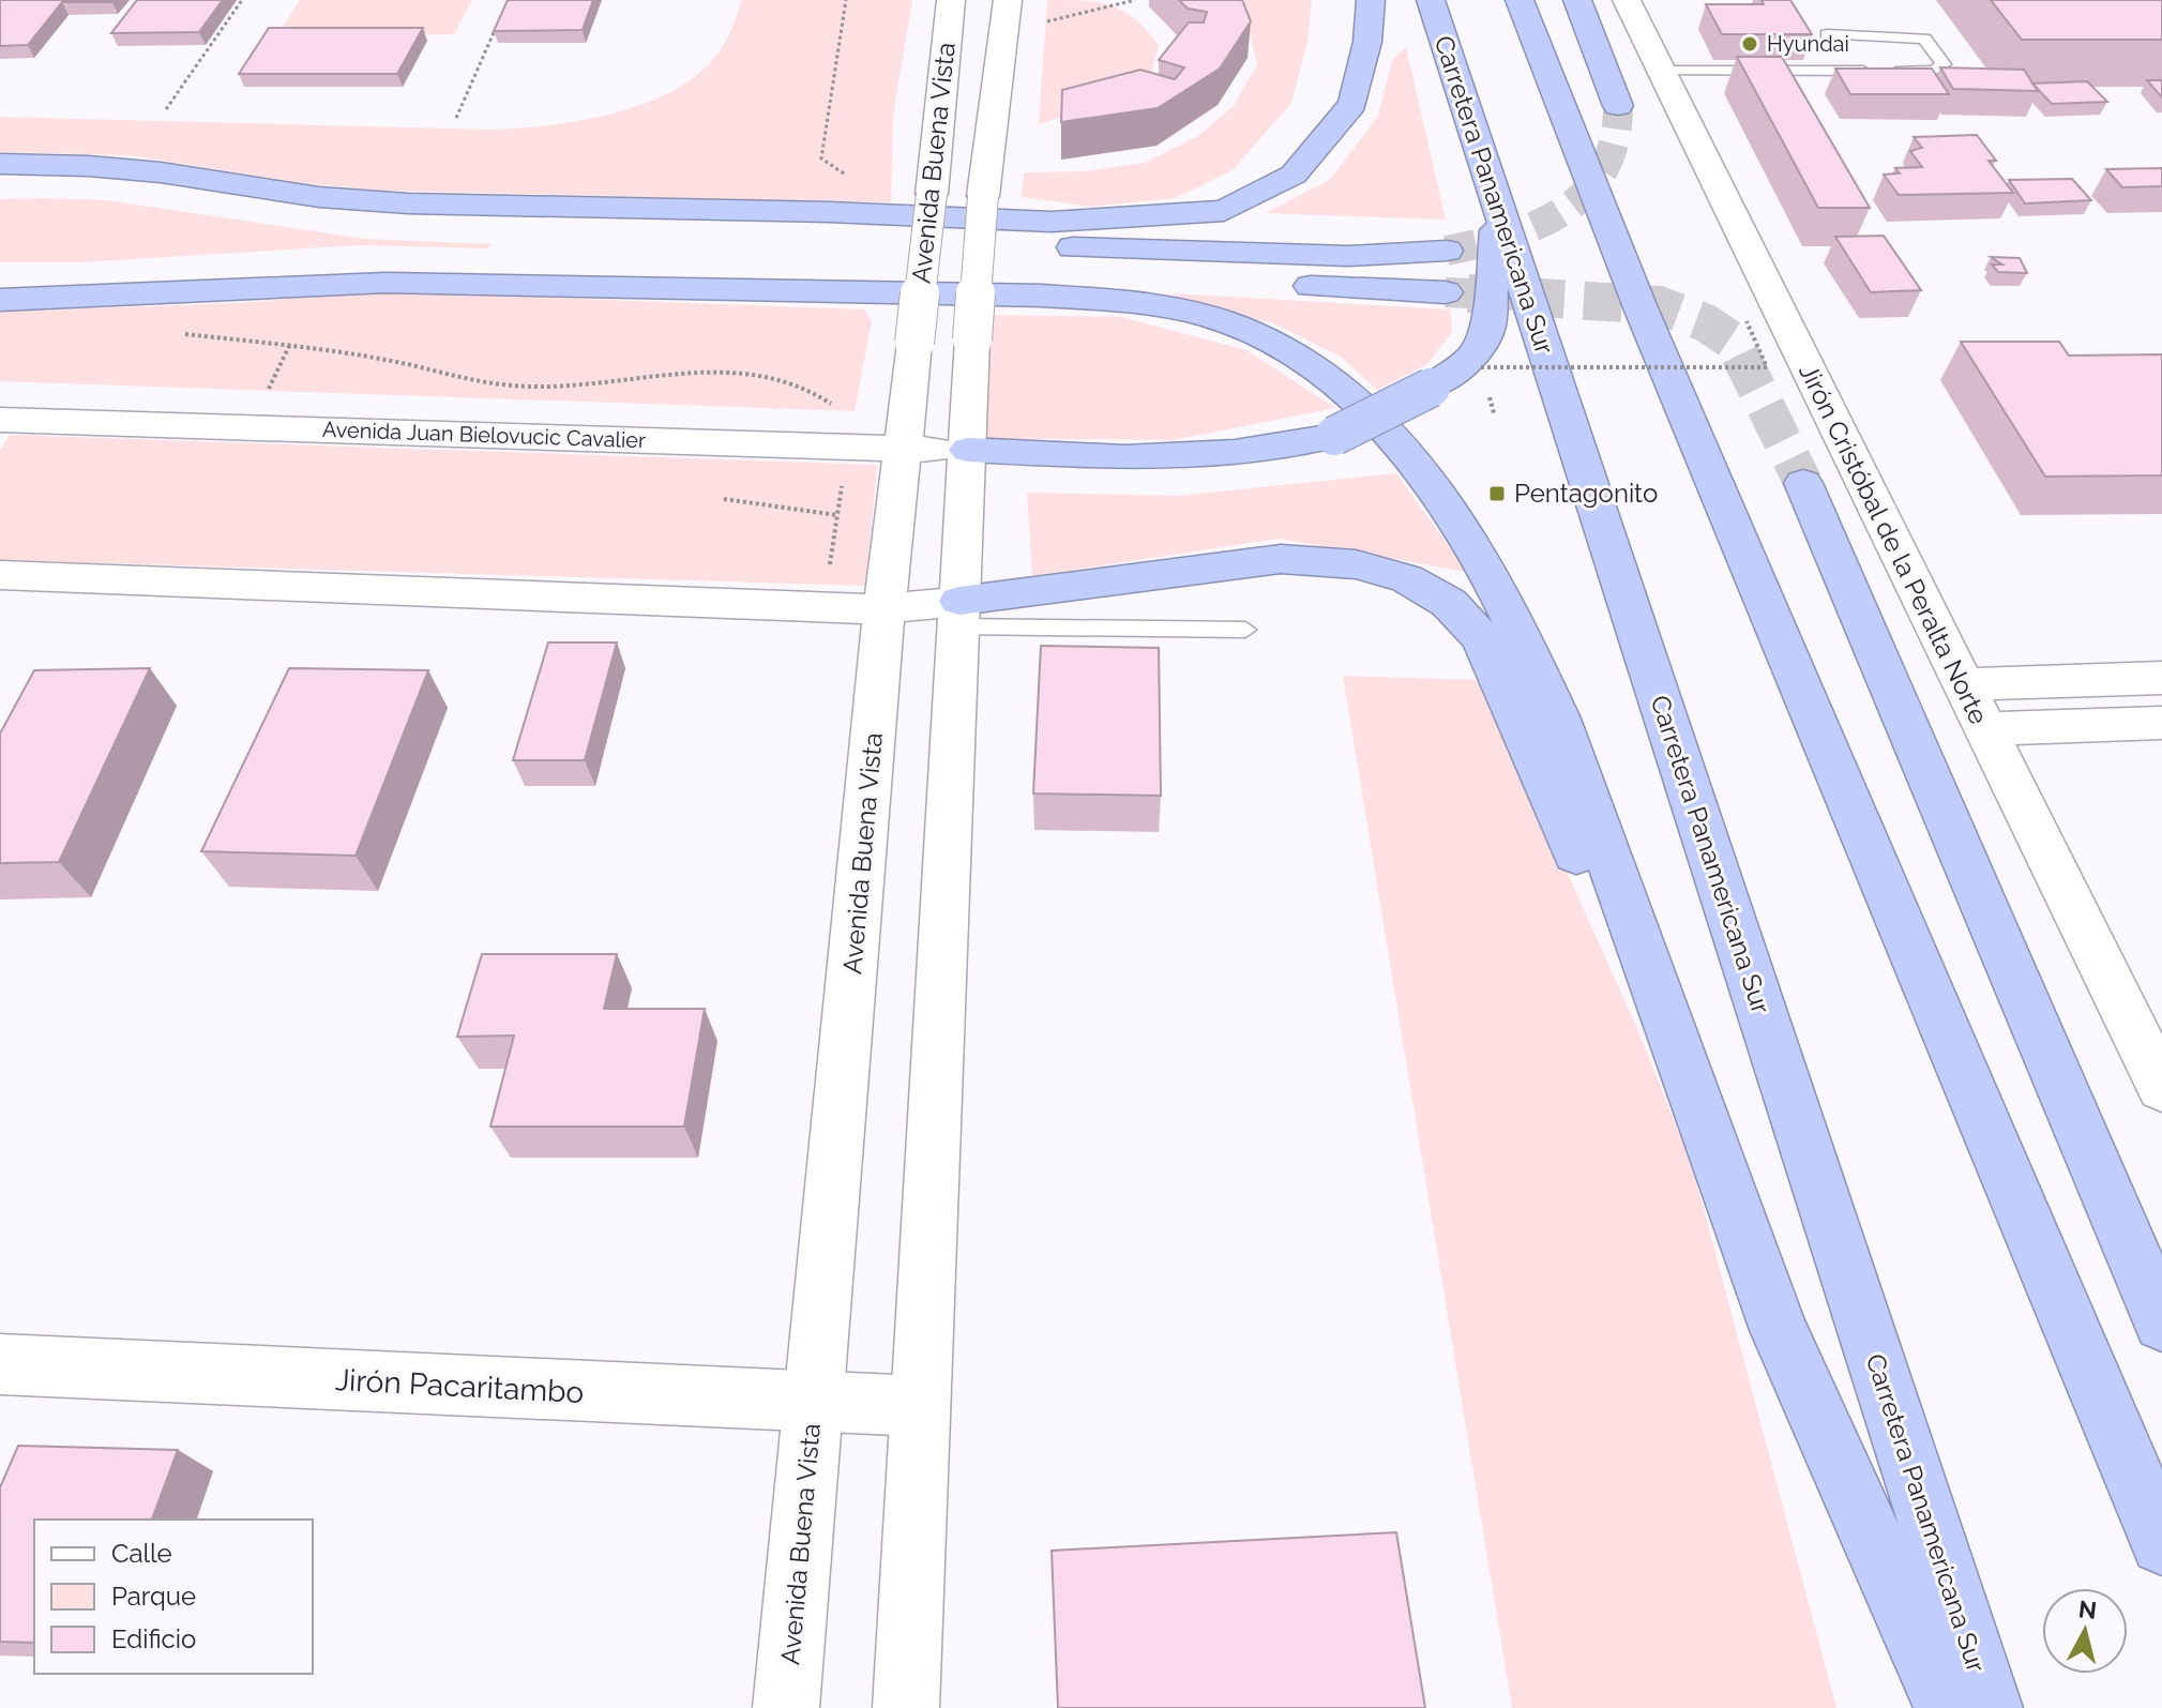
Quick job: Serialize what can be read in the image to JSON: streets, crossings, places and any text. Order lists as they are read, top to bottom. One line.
{"streets":{"highway":["Carretera Panamericana Sur"],"main road":["Avenida Buena Vista","Avenida Juan Bielovucic Cavalier","Jirón Cristóbal de la Peralta Norte","Jirón Pacaritambo"]},"crossings":[["Avenida Buena Vista","Avenida Juan Bielovucic Cavalier"],["Avenida Buena Vista","Jirón Pacaritambo"]],"places":{"other":["Hyundai"],"transit":["Pentagonito"]},"legend":["Calle","Parque","Edificio"],"north":"top"}
